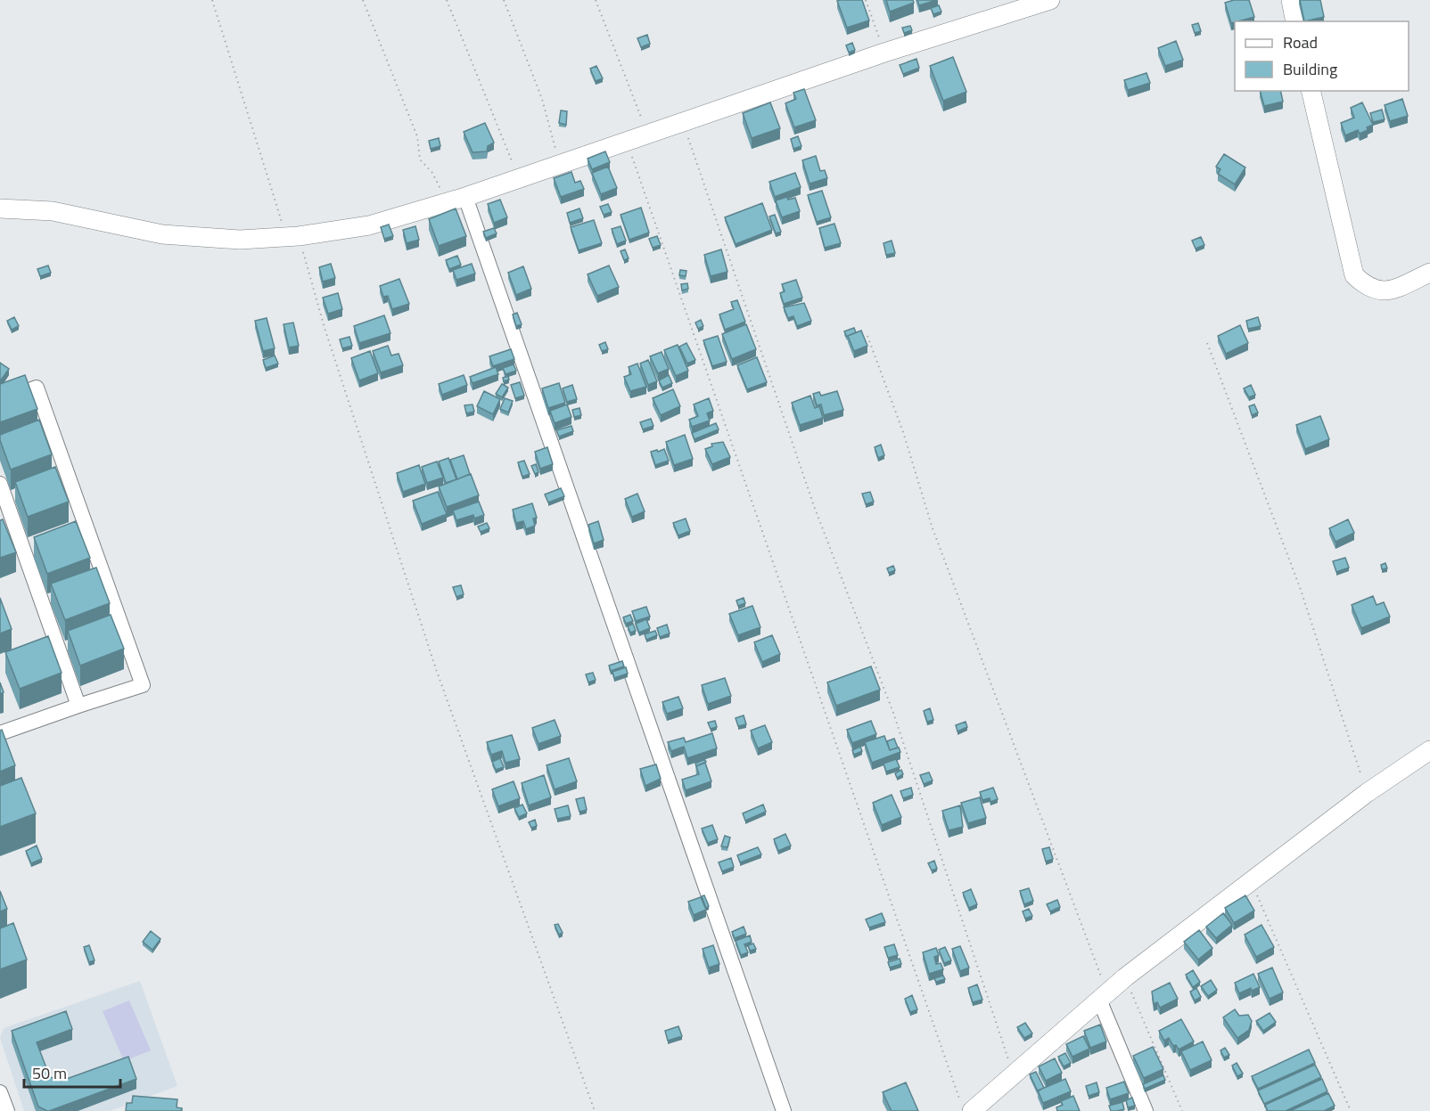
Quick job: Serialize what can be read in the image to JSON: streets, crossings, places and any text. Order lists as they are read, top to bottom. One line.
{"legend":["Road","Building"],"scale_bar":"50 m"}
